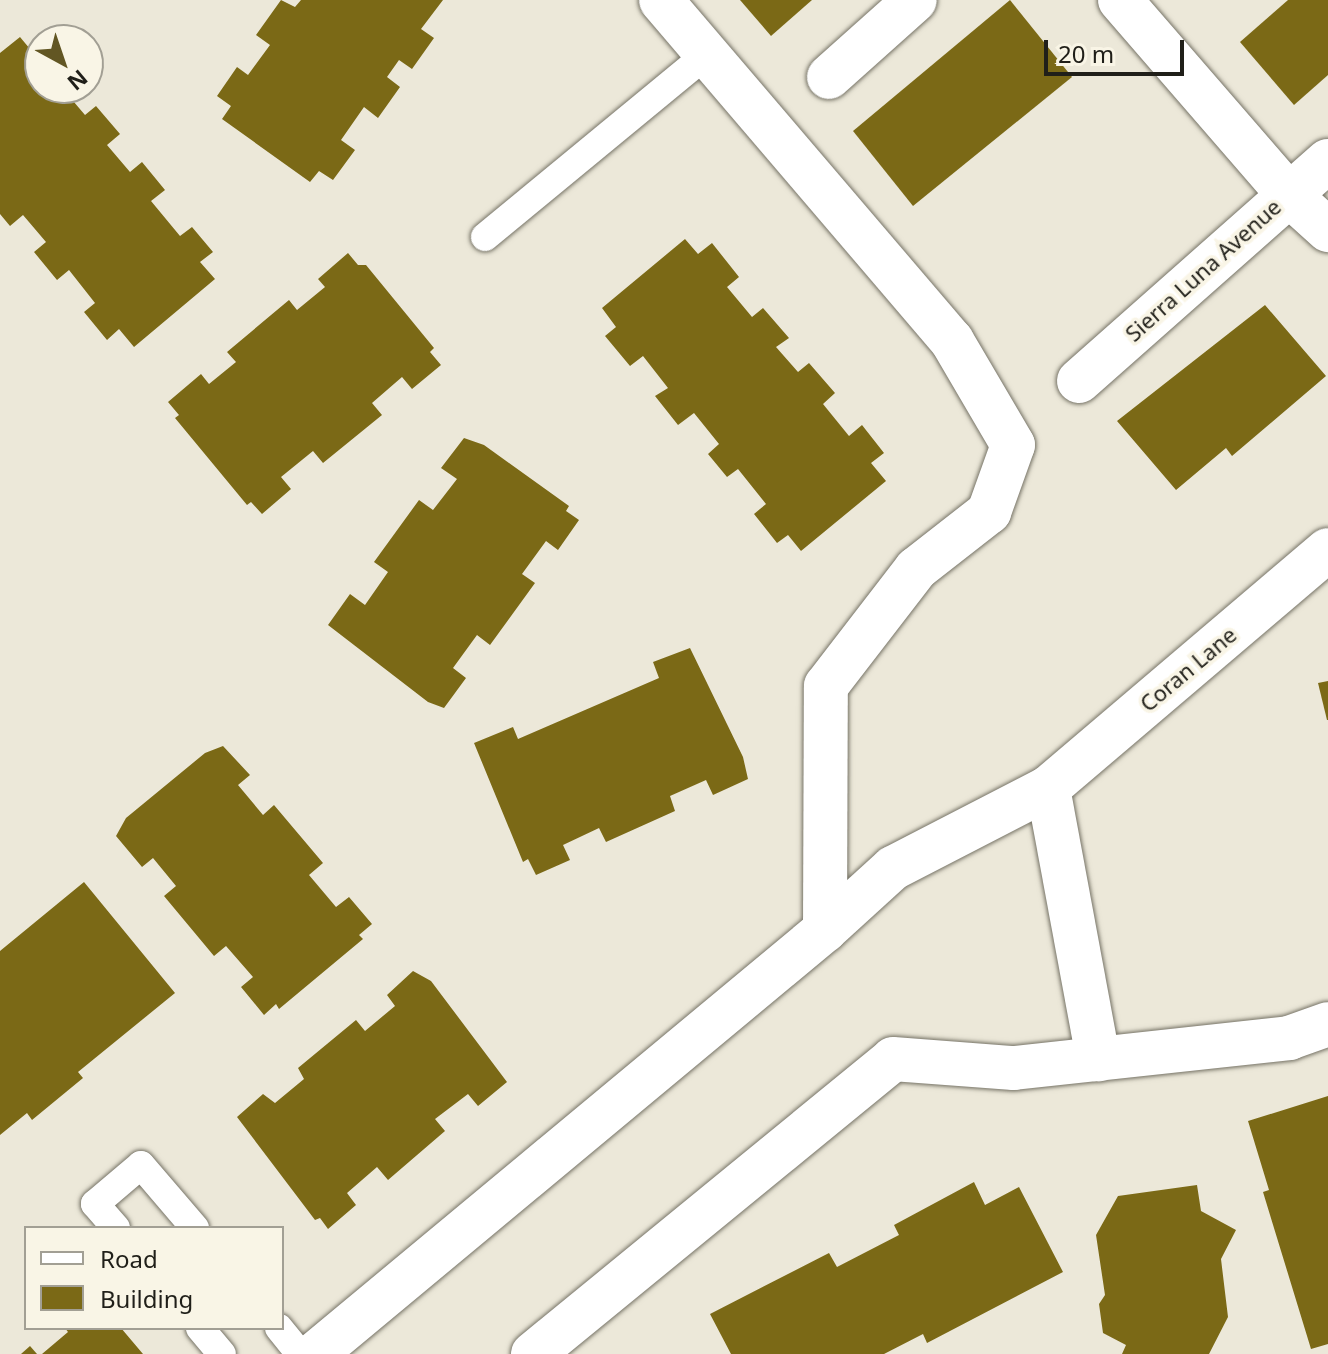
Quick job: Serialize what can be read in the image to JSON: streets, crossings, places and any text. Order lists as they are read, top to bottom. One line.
{"streets":{"street":["Sierra Luna Avenue","Coran Lane"]},"legend":["Road","Building"],"scale_bar":"20 m","north":"bottom right"}
